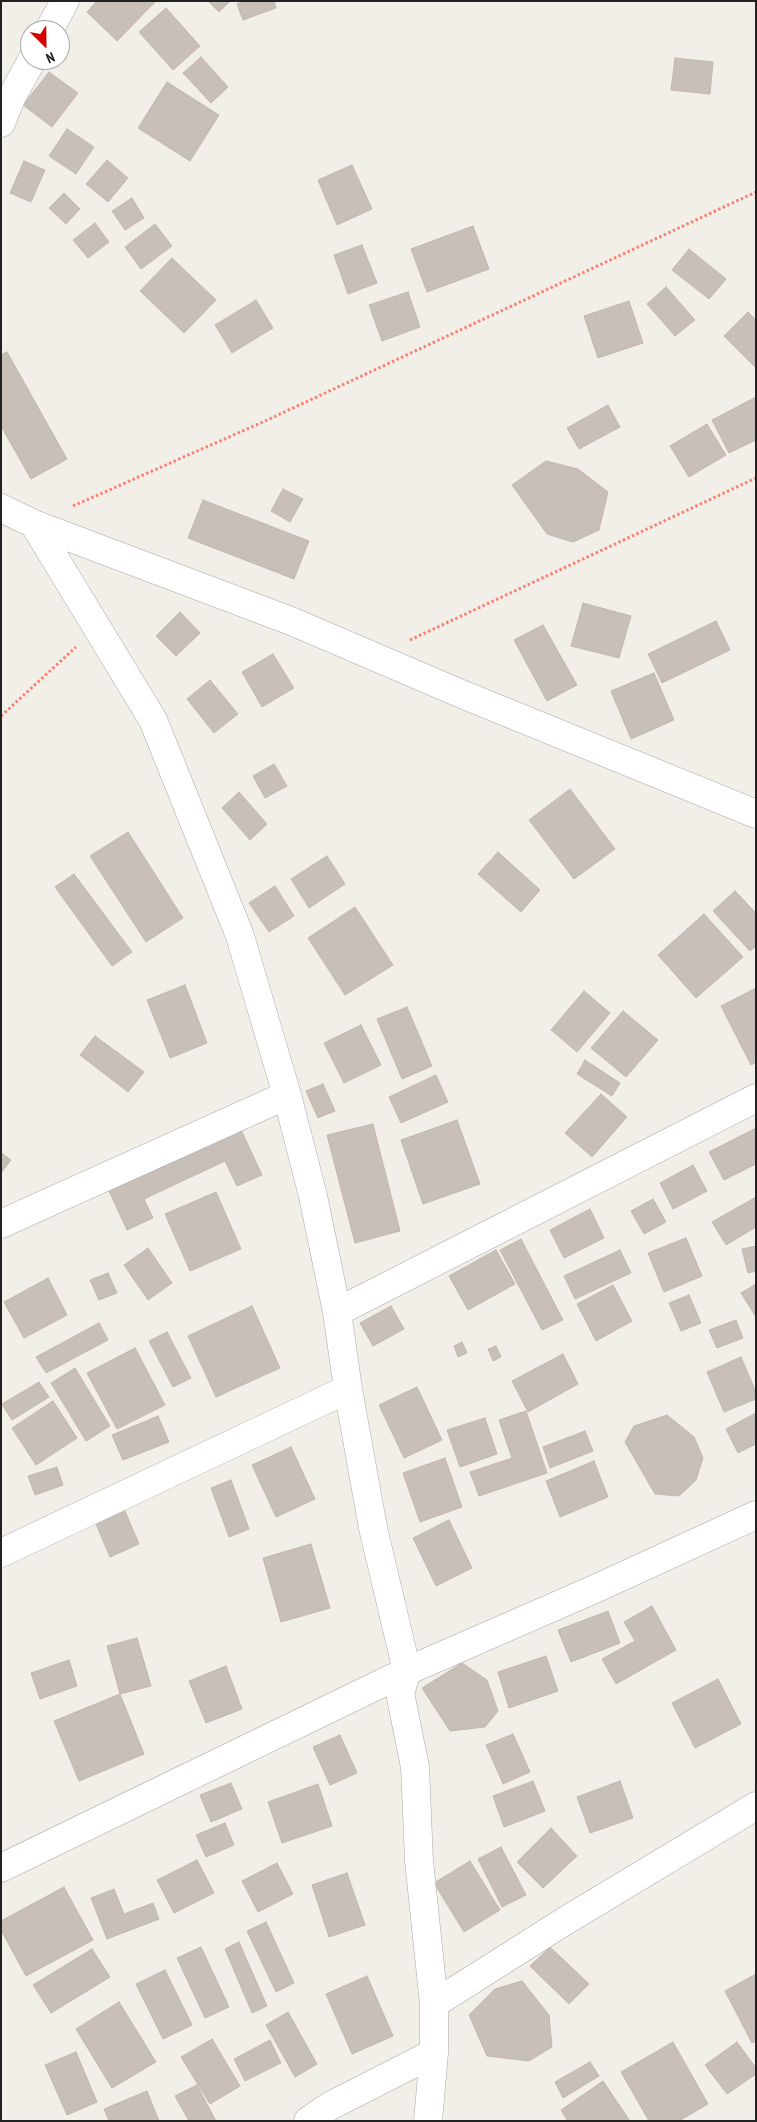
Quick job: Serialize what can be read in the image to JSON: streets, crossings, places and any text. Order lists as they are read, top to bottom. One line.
{"north":"bottom right"}
